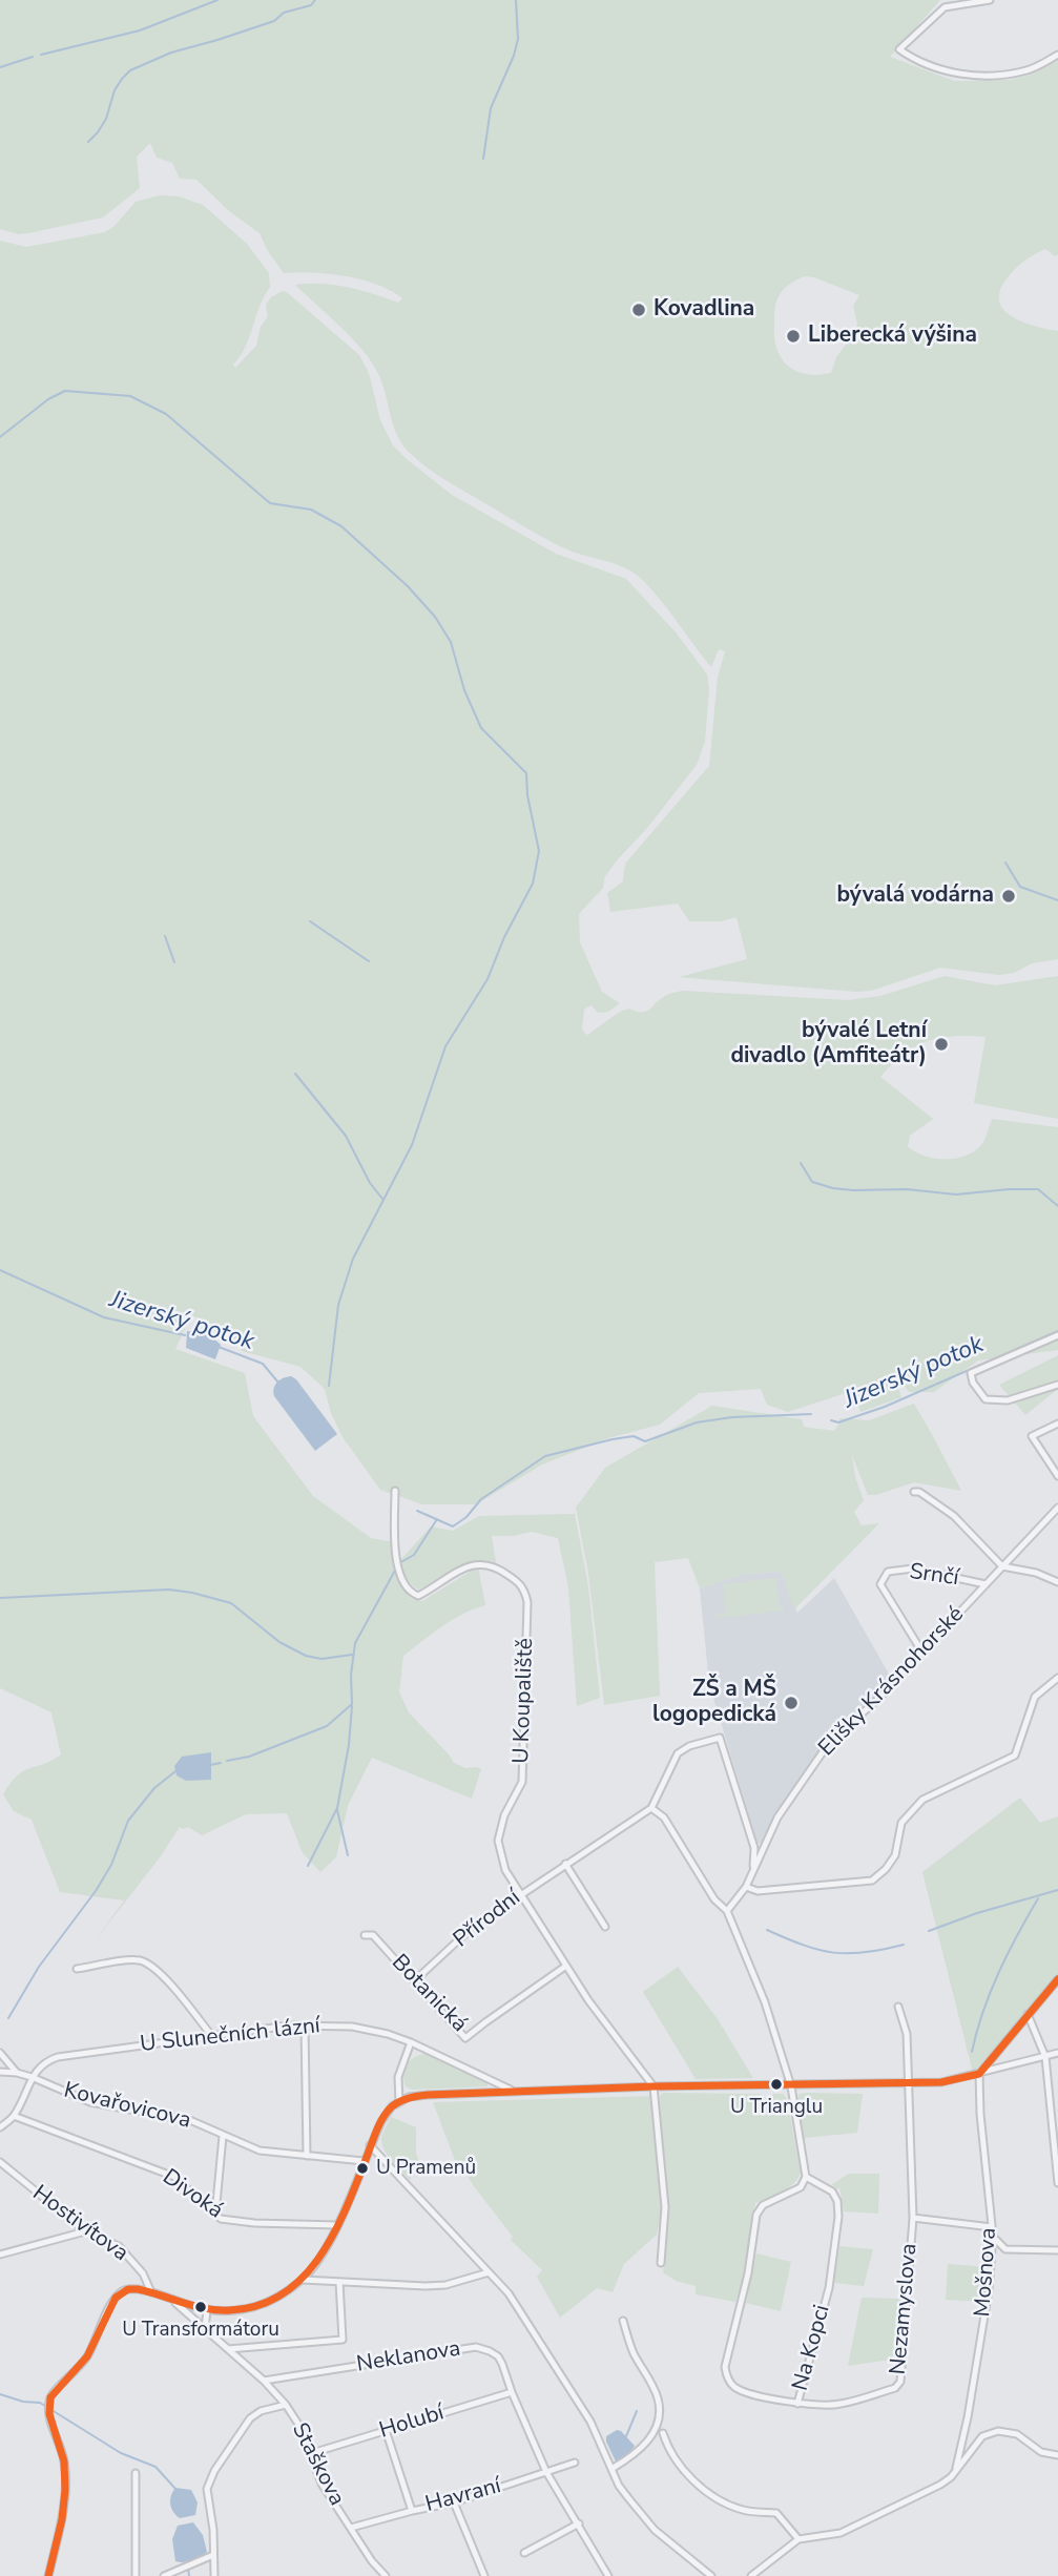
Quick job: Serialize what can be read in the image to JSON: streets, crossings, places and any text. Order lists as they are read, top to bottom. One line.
{"streets":{"street":["Srnčí","Elišky Krásnohorské","U Koupaliště","Přírodní","Botanická","U Slunečních lázní","Kovařovicova","Divoká","Hostivítova","Mošnova","Nezamyslova","Na Kopci","Neklanova","Holubí","Staškova","Havraní"]},"crossings":[["Srnčí","Elišky Krásnohorské"],["U Koupaliště","Přírodní"],["U Koupaliště","Botanická"],["Přírodní","Botanická"],["U Slunečních lázní","Kovařovicova"],["Mošnova","Nezamyslova"],["Nezamyslova","Na Kopci"],["Neklanova","Holubí"],["Neklanova","Staškova"],["Neklanova","Havraní"],["Holubí","Staškova"],["Staškova","Havraní"]],"water":["Jizerský potok"],"places":["Kovadlina","Liberecká výšina","bývalá vodárna","bývalé Letní divadlo (Amfiteátr)","ZŠ a MŠ logopedická","U Trianglu","U Pramenů","U Transformátoru"]}
